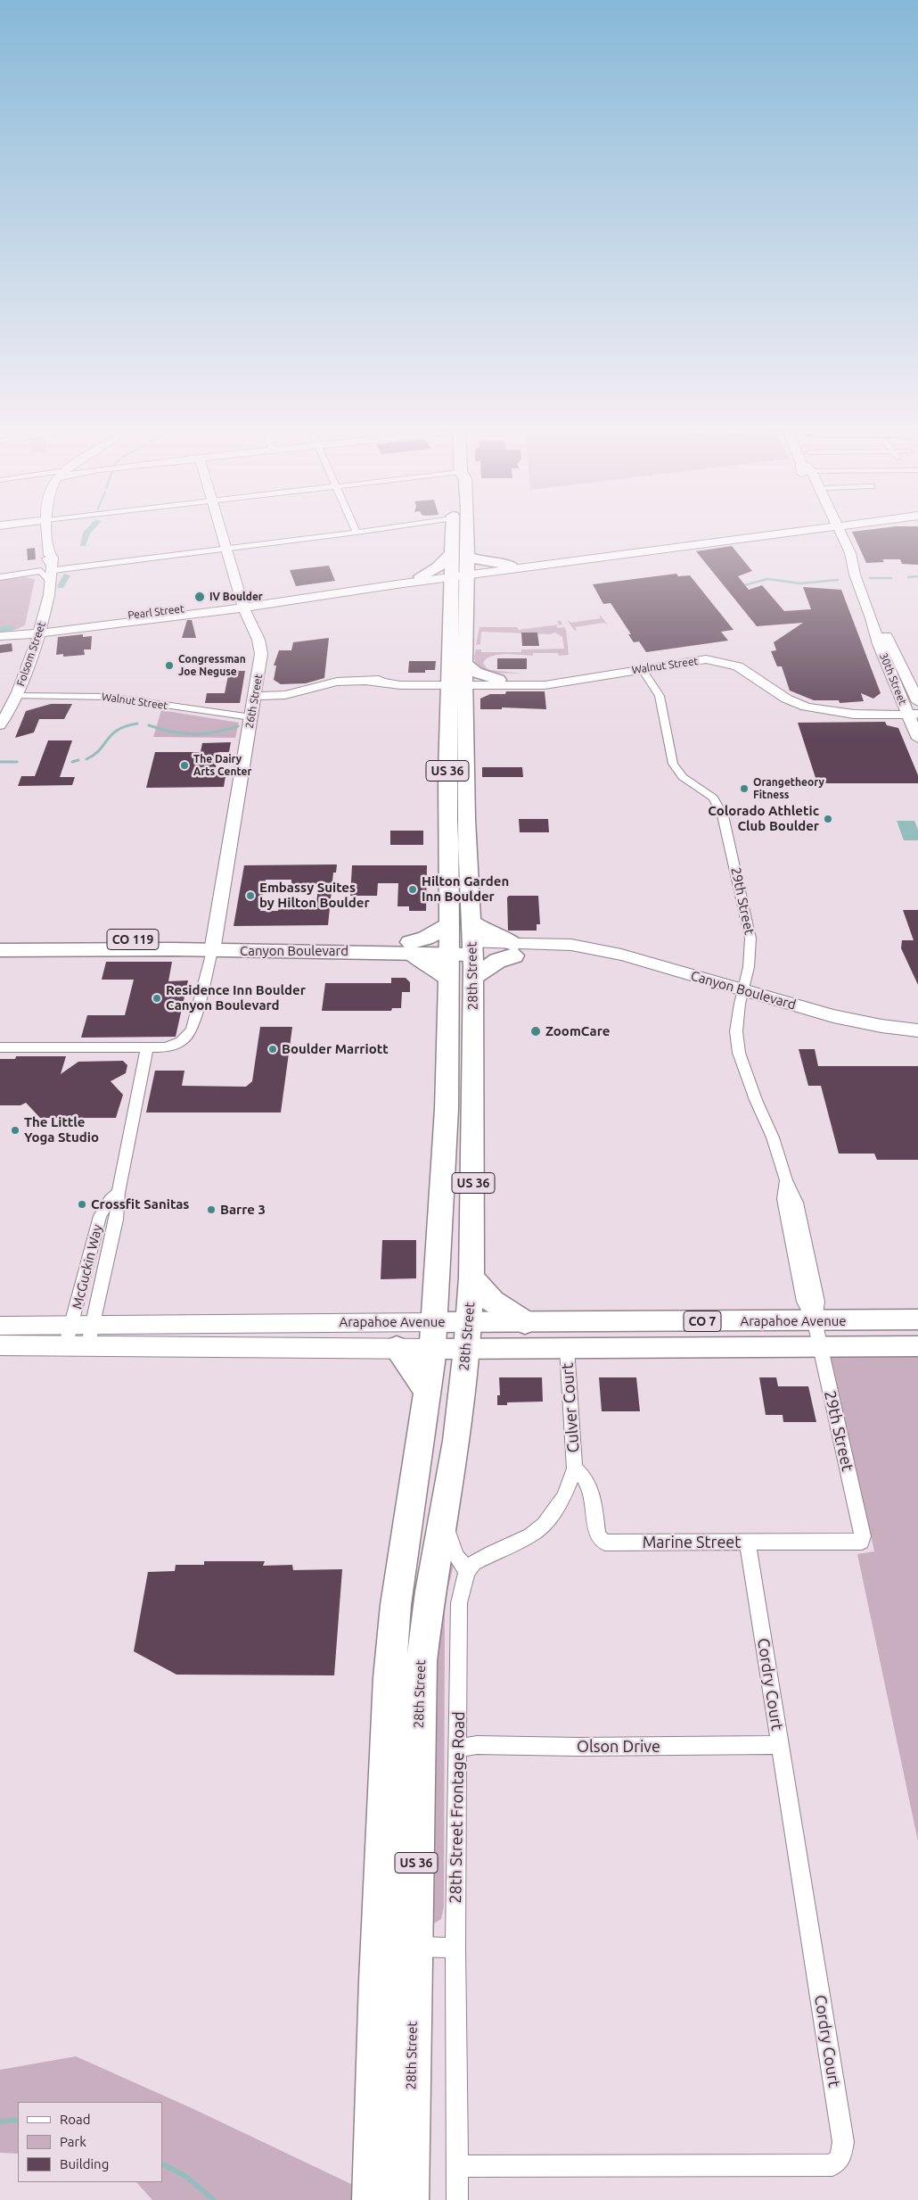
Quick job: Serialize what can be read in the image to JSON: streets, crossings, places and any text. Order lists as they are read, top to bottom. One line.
{"streets":{"highway":["US 36","CO 119","28th Street"],"main road":["Pearl Street","Folsom Street","Walnut Street","30th Street","26th Street","Canyon Boulevard","CO 7","Arapahoe Avenue"],"street":["29th Street","McGuckin Way","Culver Court","Marine Street","Cordry Court","Olson Drive","28th Street Frontage Road"]},"crossings":[["Pearl Street","Folsom Street"],["Pearl Street","26th Street"],["Pearl Street","28th Street"],["Folsom Street","Walnut Street"],["Walnut Street","30th Street"],["Walnut Street","26th Street"],["Walnut Street","29th Street"],["Walnut Street","28th Street"],["26th Street","Canyon Boulevard"],["US 36","28th Street"],["29th Street","Canyon Boulevard"],["29th Street","Arapahoe Avenue"],["29th Street","Marine Street"],["CO 119","Canyon Boulevard"],["CO 119","28th Street"],["Canyon Boulevard","28th Street"],["28th Street","Arapahoe Avenue"],["McGuckin Way","Arapahoe Avenue"],["Arapahoe Avenue","Culver Court"],["Culver Court","Marine Street"],["Marine Street","Cordry Court"],["Cordry Court","Olson Drive"],["Cordry Court","28th Street Frontage Road"],["Olson Drive","28th Street Frontage Road"]],"places":["IV Boulder","Congressman Joe Neguse","The Dairy Arts Center","Orangetheory Fitness","Colorado Athletic Club Boulder","Hilton Garden Inn Boulder","Embassy Suites by Hilton Boulder","Residence Inn Boulder Canyon Boulevard","ZoomCare","Boulder Marriott","The Little Yoga Studio","Crossfit Sanitas","Barre 3"],"legend":["Road","Park","Building"]}
